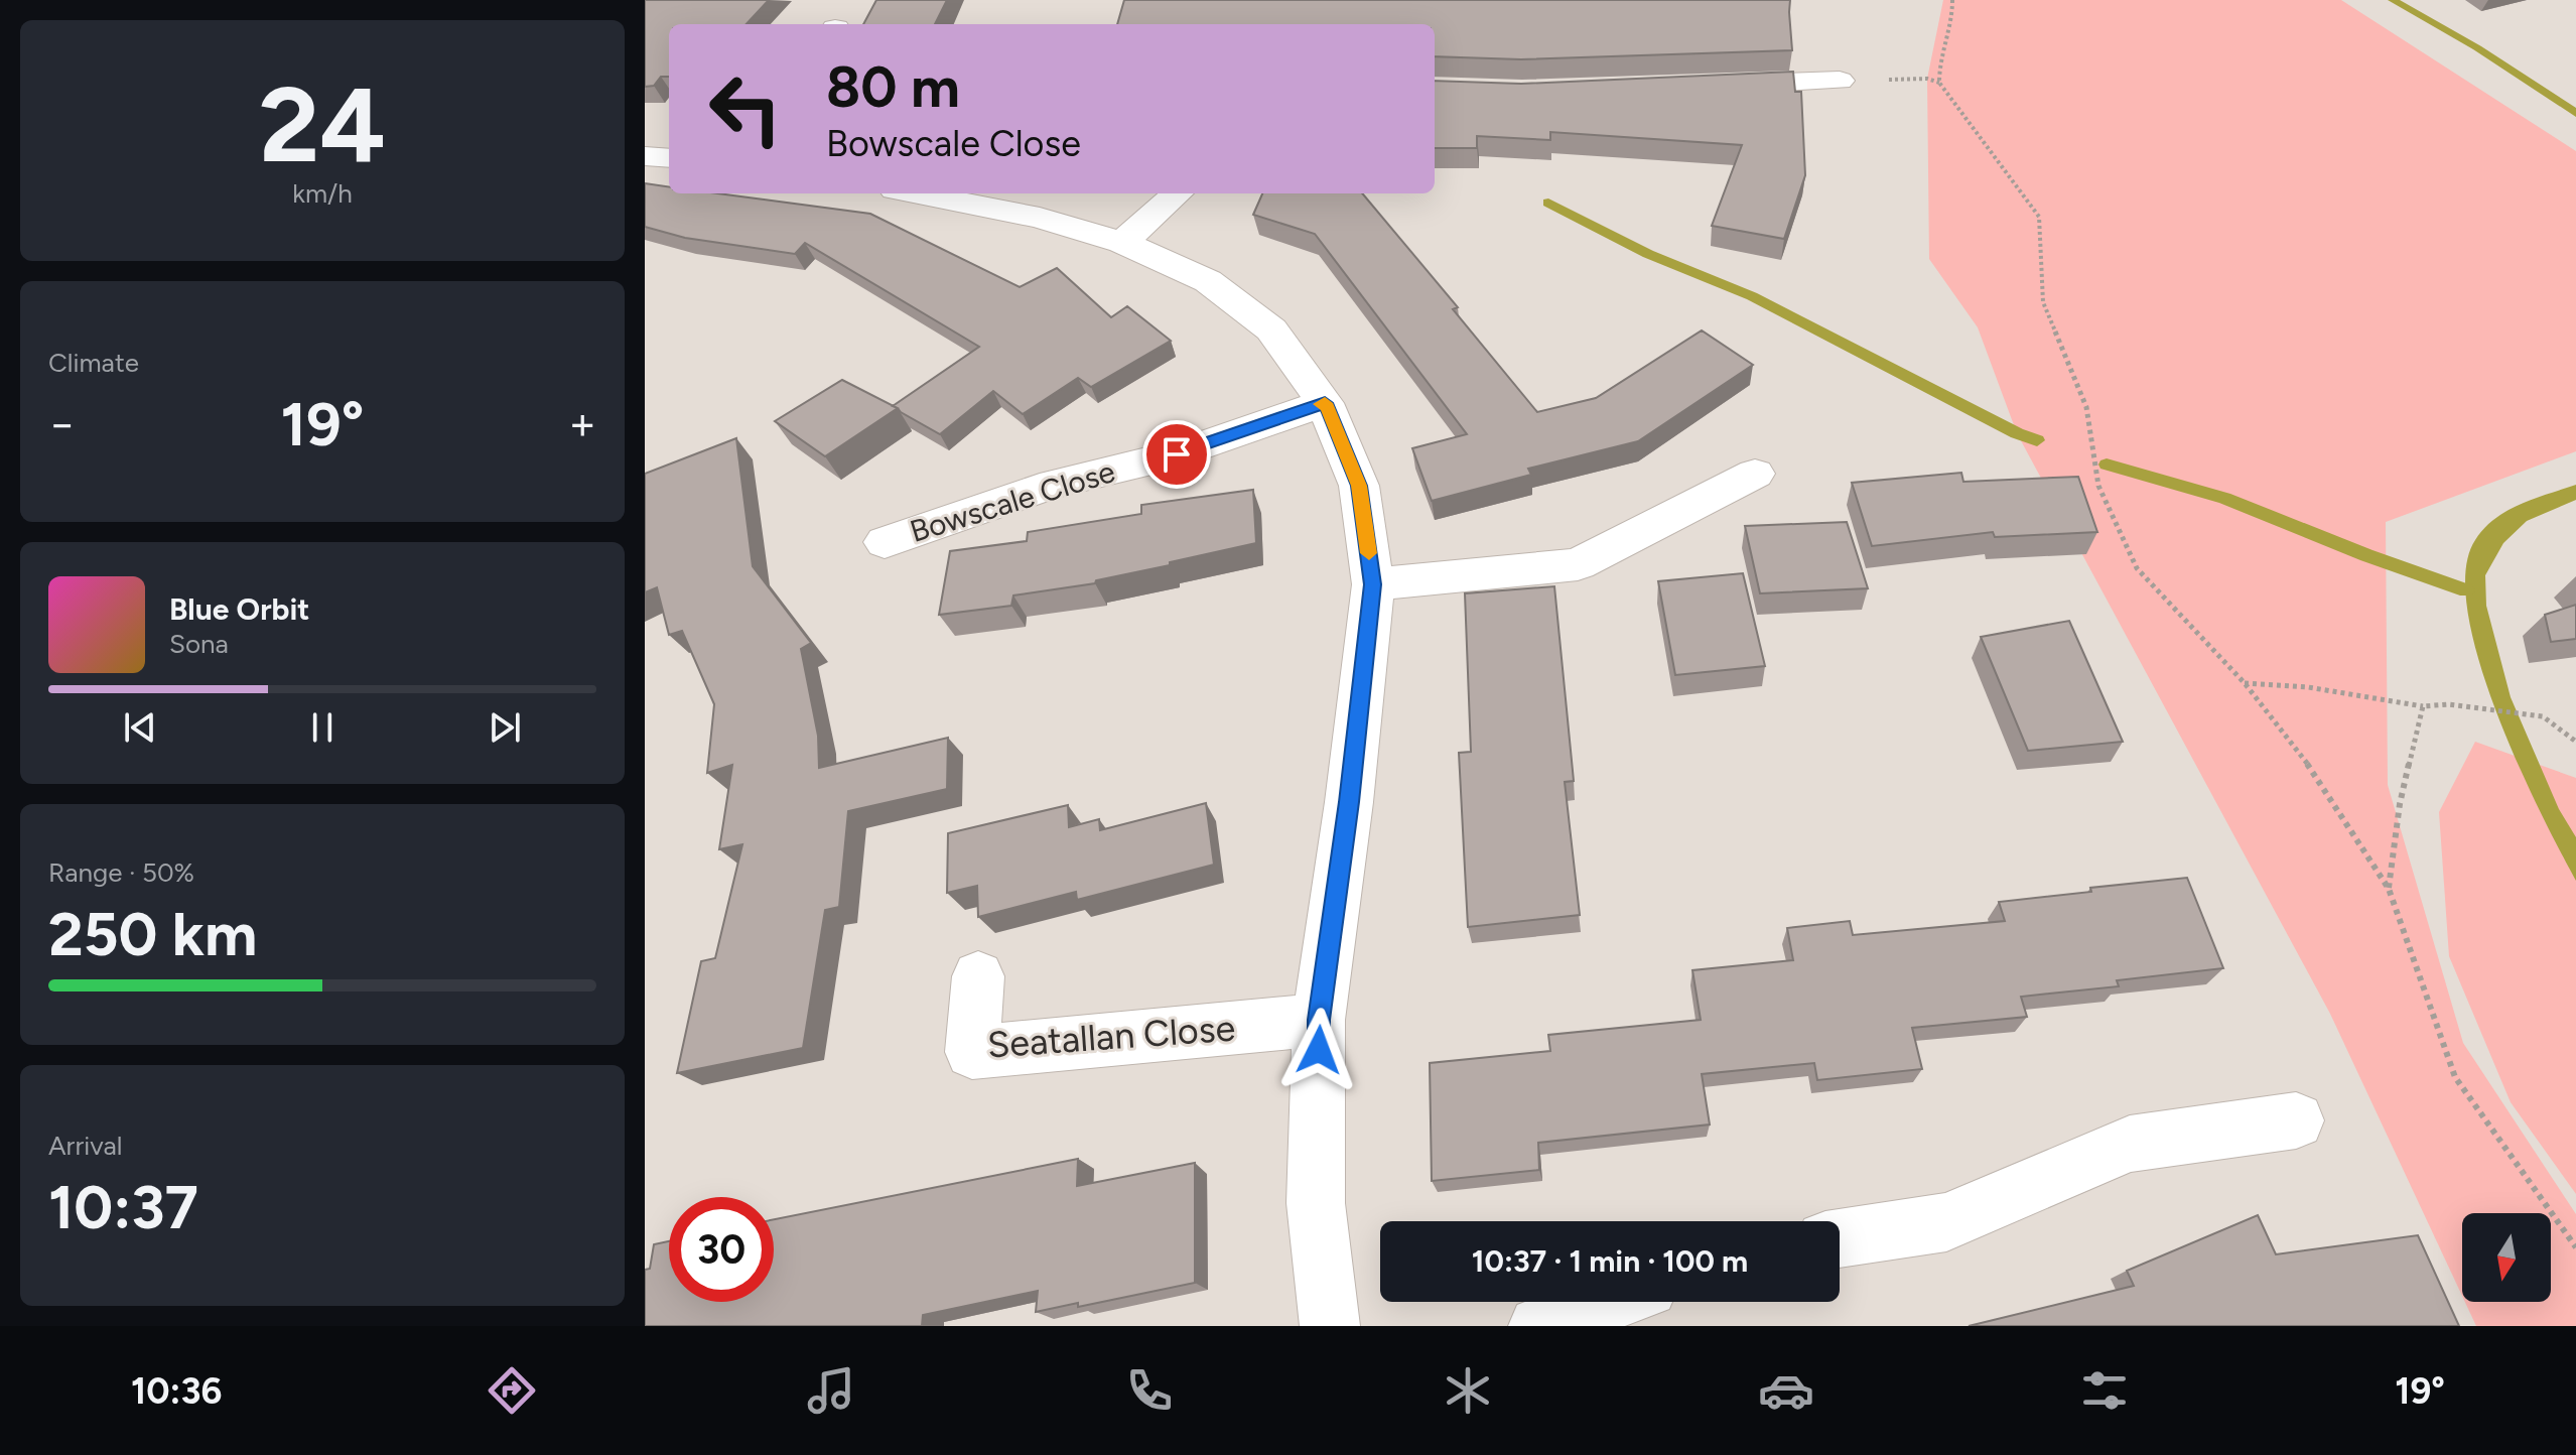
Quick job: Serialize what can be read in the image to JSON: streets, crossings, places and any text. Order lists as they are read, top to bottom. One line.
{"streets":{"street":["Bowscale Close","Seatallan Close"]},"north":"bottom","page":{"tile":[["24","km/h"],"Climate",["Range · 50%","250 km"],["Arrival","10:37"]],"turn":["80 m","Bowscale Close"],"heat":["−","19°","+"],"song":["Blue Orbit","Sona"],"limit":"30","trip":"10:37 · 1 min · 100 m","tabs":["10:36","19°"]}}
